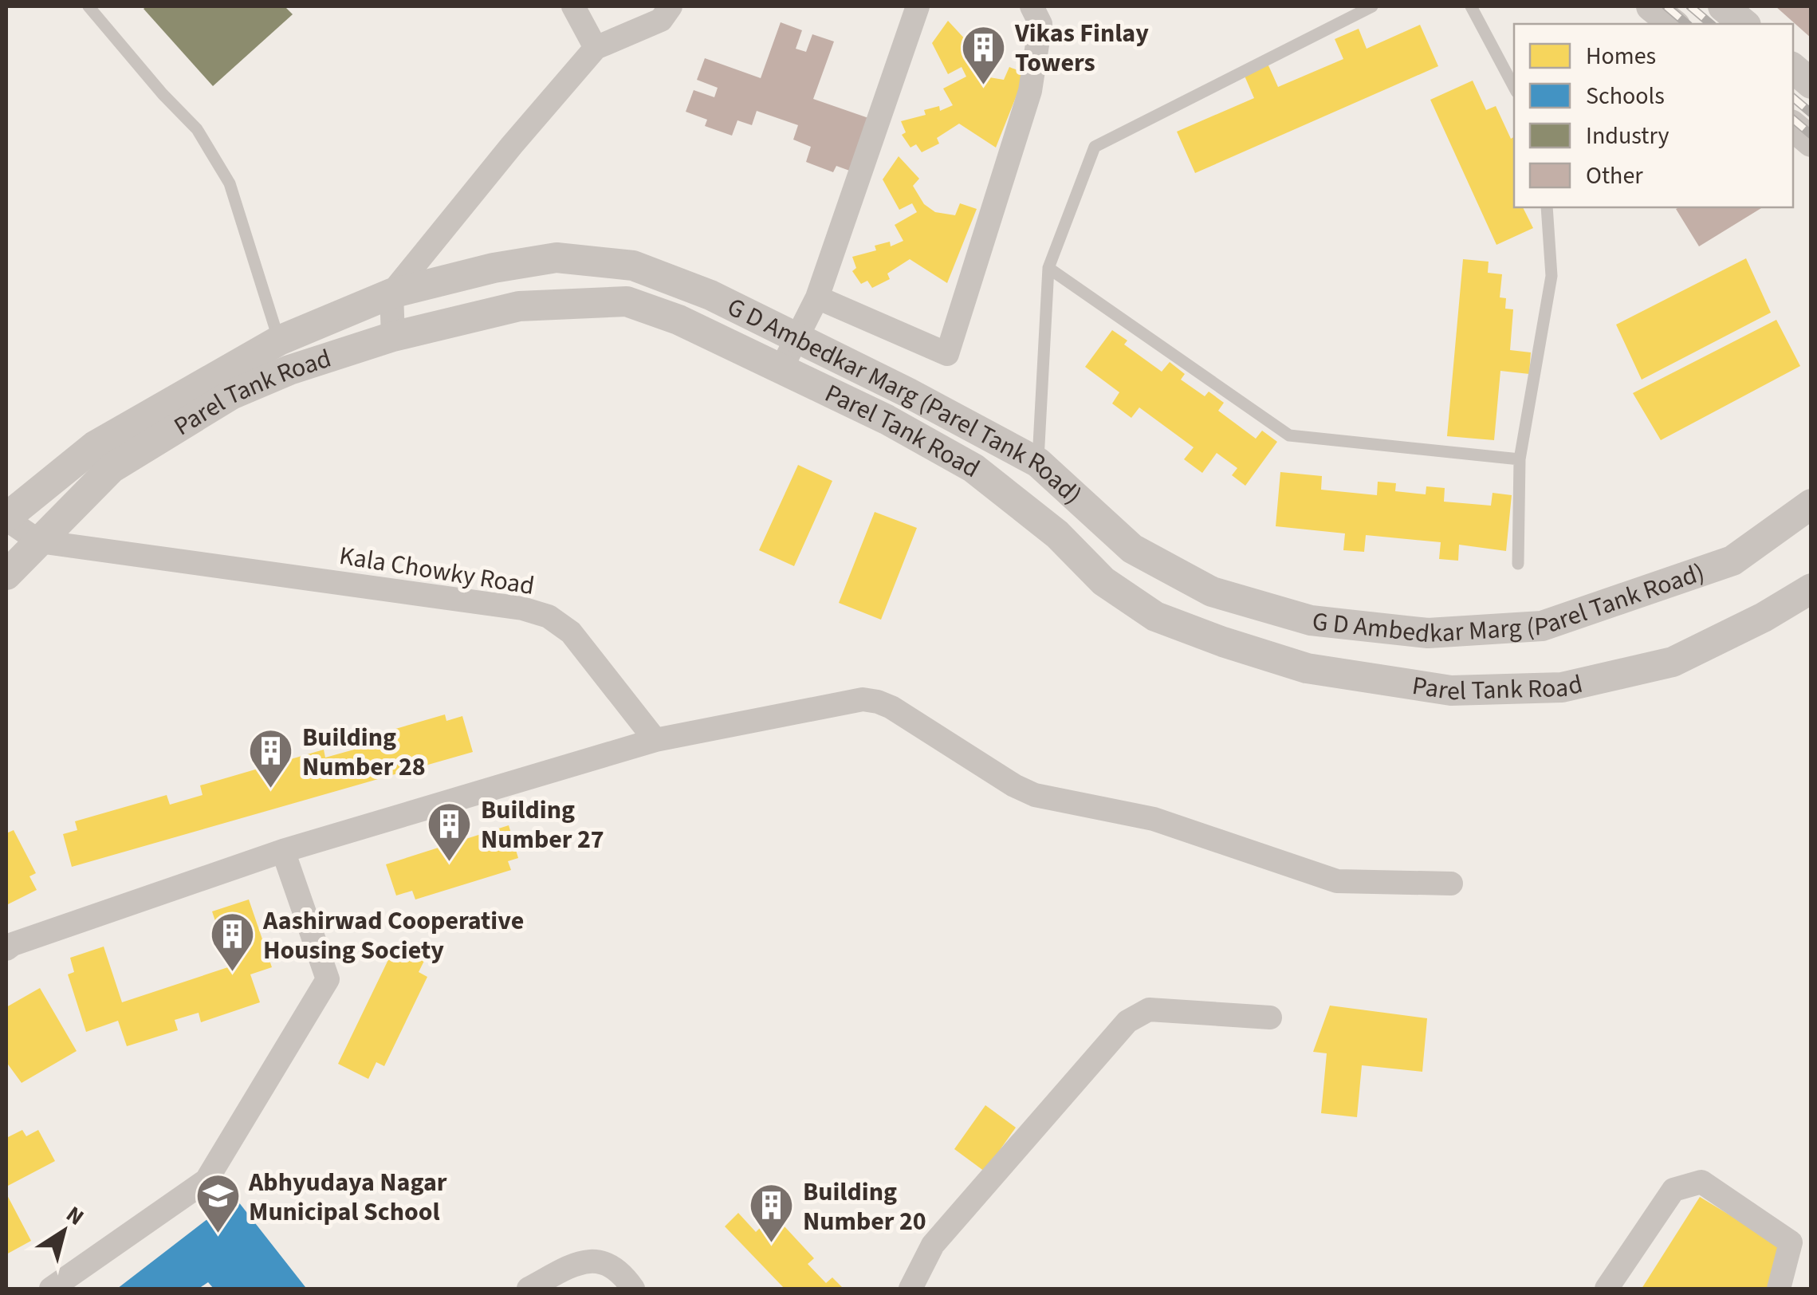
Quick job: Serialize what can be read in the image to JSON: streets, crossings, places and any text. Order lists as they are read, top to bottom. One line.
{"streets":{"street":["Parel Tank Road","G D Ambedkar Marg (Parel Tank Road)","Kala Chowky Road"]},"crossings":[["Parel Tank Road","Kala Chowky Road"],["G D Ambedkar Marg (Parel Tank Road)","Kala Chowky Road"]],"places":{"building":["Vikas Finlay Towers","Building Number 28","Building Number 27","Aashirwad Cooperative Housing Society","Building Number 20"],"school or university":["Abhyudaya Nagar Municipal School"]},"legend":["Homes","Schools","Industry","Other"],"north":"top right"}
